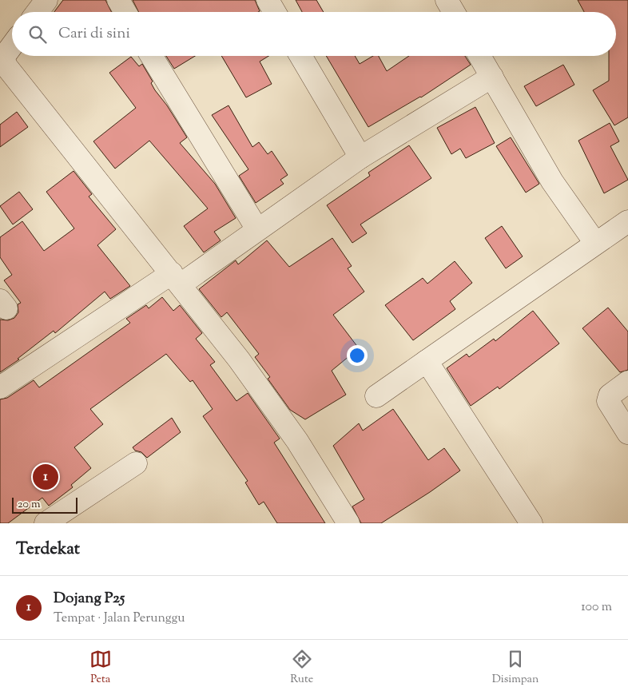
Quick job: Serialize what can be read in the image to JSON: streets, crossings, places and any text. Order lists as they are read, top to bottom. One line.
{"scale_bar":"20 m","page":{"search":"Cari di sini","pins":"1","scale":"20 m","heading":"Terdekat","list":[{"mark":"1","name":"Dojang P25","note":"Tempat · Jalan Perunggu","value":"100 m"}],"nav":["Peta","Rute","Disimpan"]}}
